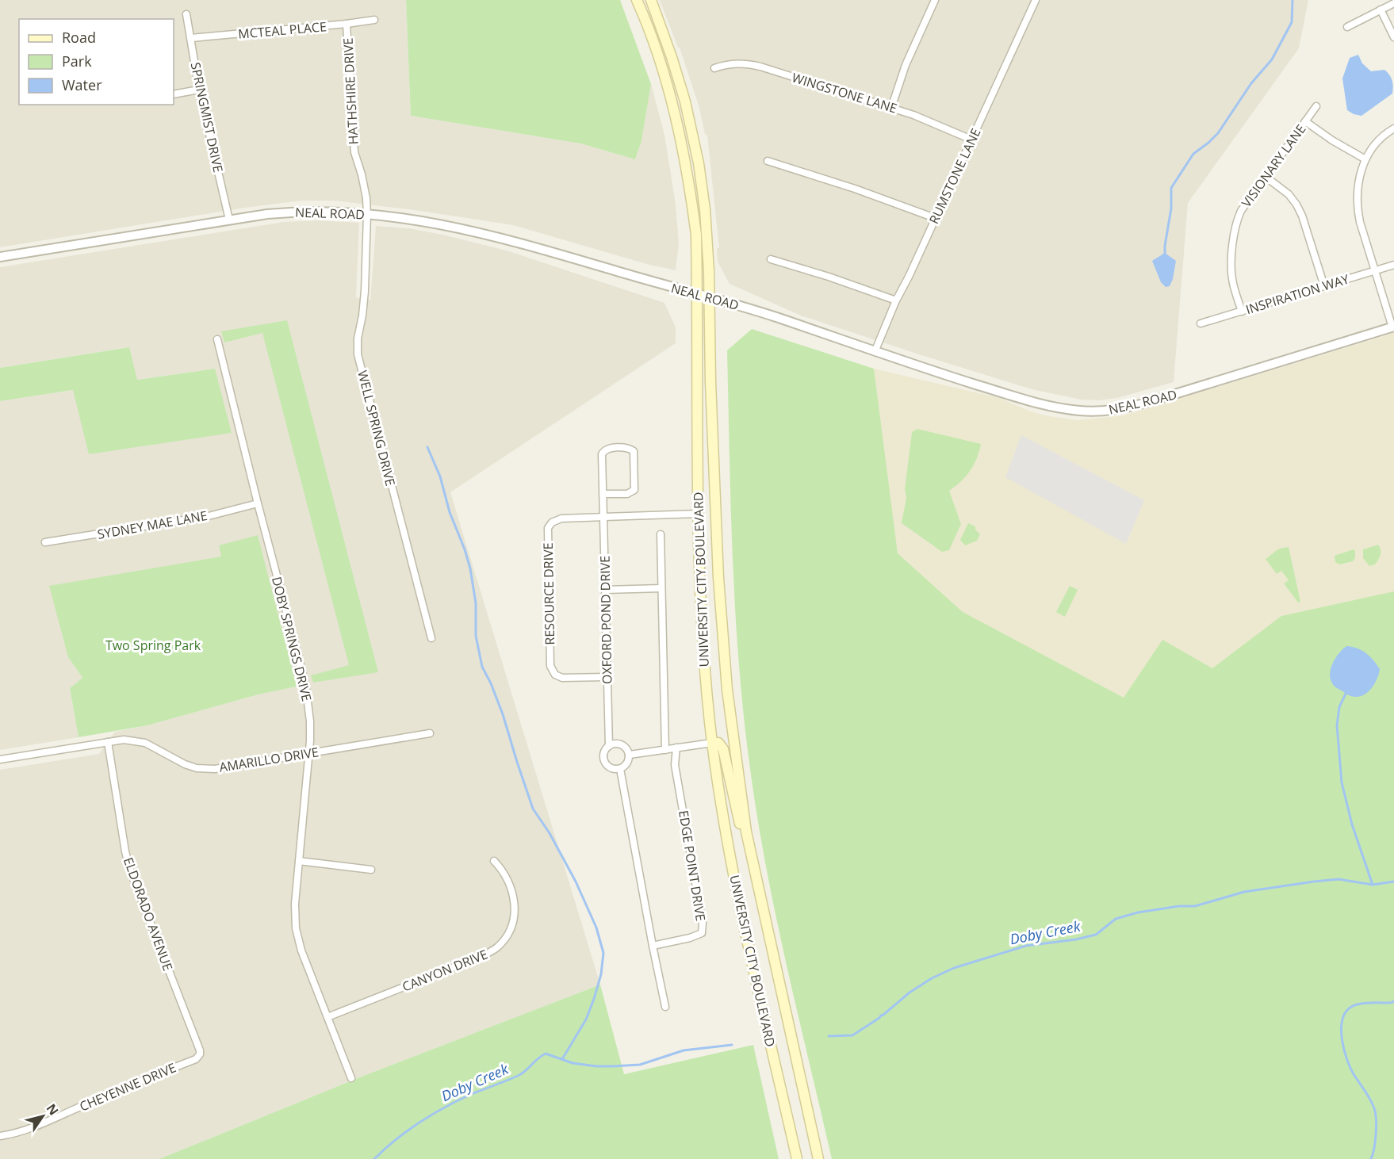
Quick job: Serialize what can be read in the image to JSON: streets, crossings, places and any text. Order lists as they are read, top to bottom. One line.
{"streets":{"main road":["UNIVERSITY CITY BOULEVARD"],"street":["MCTEAL PLACE","HATHSHIRE DRIVE","WINGSTONE LANE","SPRINGMIST DRIVE","VISIONARY LANE","RUMSTONE LANE","NEAL ROAD","INSPIRATION WAY","WELL SPRING DRIVE","SYDNEY MAE LANE","RESOURCE DRIVE","OXFORD POND DRIVE","DOBY SPRINGS DRIVE","AMARILLO DRIVE","EDGE POINT DRIVE","ELDORADO AVENUE","CANYON DRIVE","CHEYENNE DRIVE"]},"crossings":[["MCTEAL PLACE","HATHSHIRE DRIVE"],["MCTEAL PLACE","SPRINGMIST DRIVE"],["HATHSHIRE DRIVE","NEAL ROAD"],["HATHSHIRE DRIVE","WELL SPRING DRIVE"],["WINGSTONE LANE","RUMSTONE LANE"],["SPRINGMIST DRIVE","NEAL ROAD"],["VISIONARY LANE","INSPIRATION WAY"],["RUMSTONE LANE","NEAL ROAD"],["NEAL ROAD","WELL SPRING DRIVE"],["NEAL ROAD","UNIVERSITY CITY BOULEVARD"],["SYDNEY MAE LANE","DOBY SPRINGS DRIVE"],["UNIVERSITY CITY BOULEVARD","RESOURCE DRIVE"],["RESOURCE DRIVE","OXFORD POND DRIVE"],["DOBY SPRINGS DRIVE","AMARILLO DRIVE"],["DOBY SPRINGS DRIVE","CANYON DRIVE"],["AMARILLO DRIVE","ELDORADO AVENUE"],["ELDORADO AVENUE","CHEYENNE DRIVE"]],"water":["Doby Creek"],"parks":["Two Spring Park"],"legend":["Road","Park","Water"],"north":"top right"}
